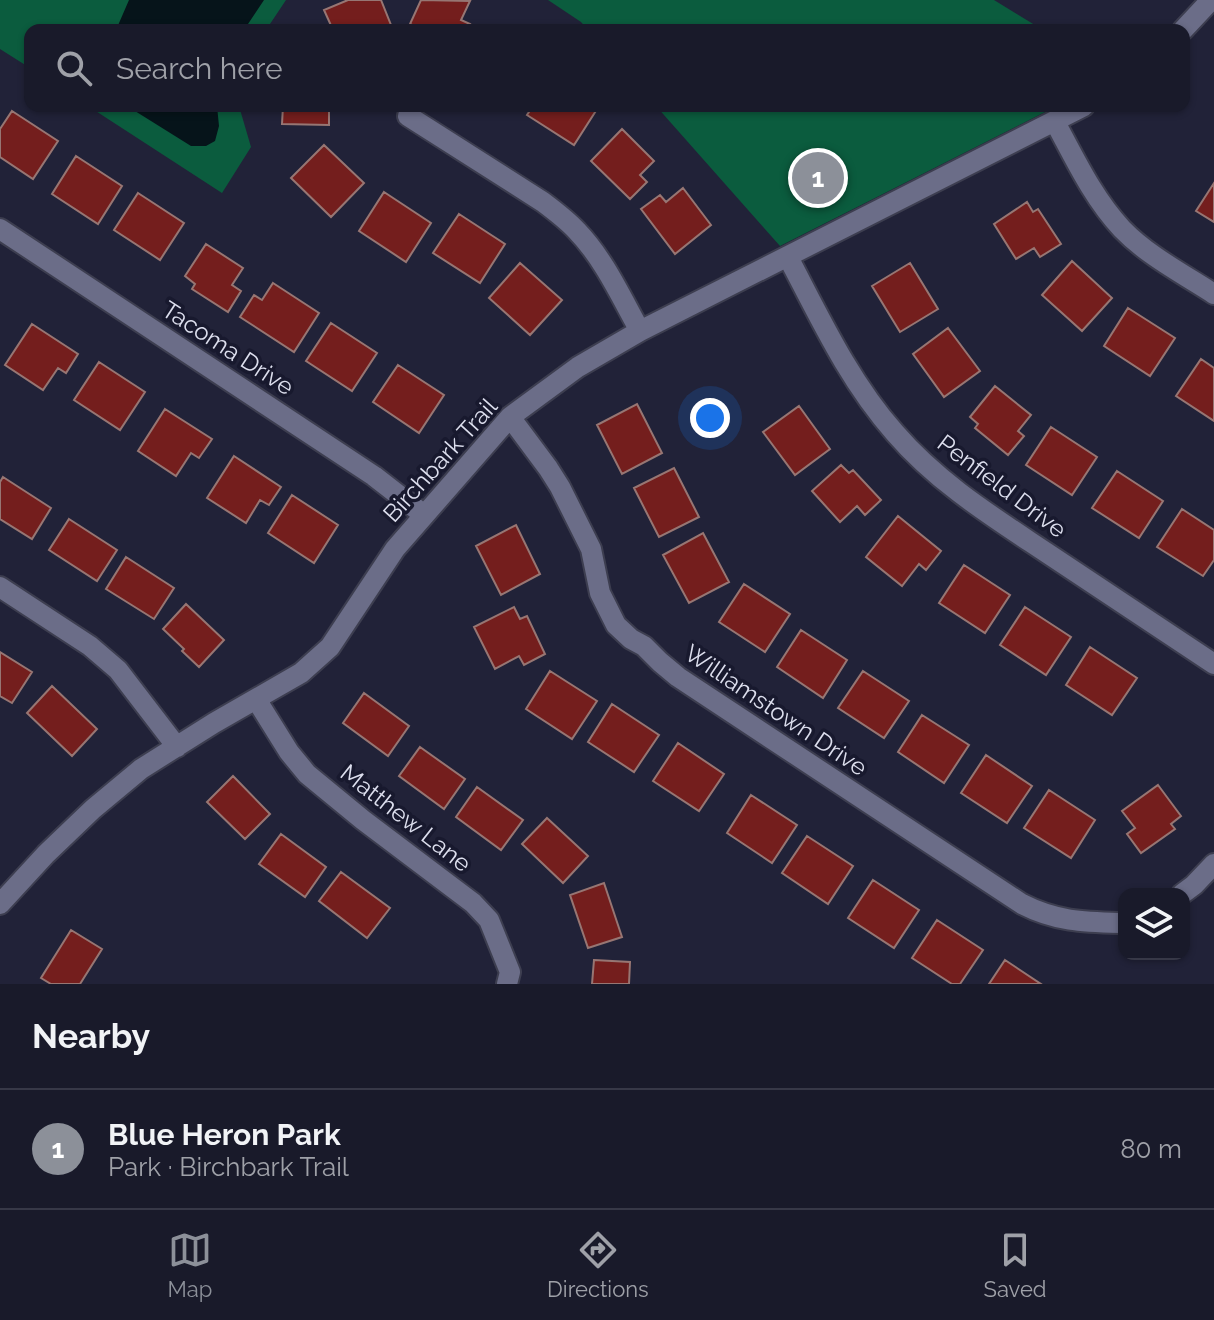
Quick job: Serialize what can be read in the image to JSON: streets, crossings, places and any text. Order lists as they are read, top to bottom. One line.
{"streets":{"street":["Tacoma Drive","Birchbark Trail","Penfield Drive","Williamstown Drive","Matthew Lane"]},"crossings":[["Tacoma Drive","Birchbark Trail"],["Birchbark Trail","Penfield Drive"],["Birchbark Trail","Williamstown Drive"],["Birchbark Trail","Matthew Lane"]],"page":{"search":"Search here","pins":"1","heading":"Nearby","list":[{"mark":"1","name":"Blue Heron Park","note":"Park · Birchbark Trail","value":"80 m"}],"nav":["Map","Directions","Saved"]}}
